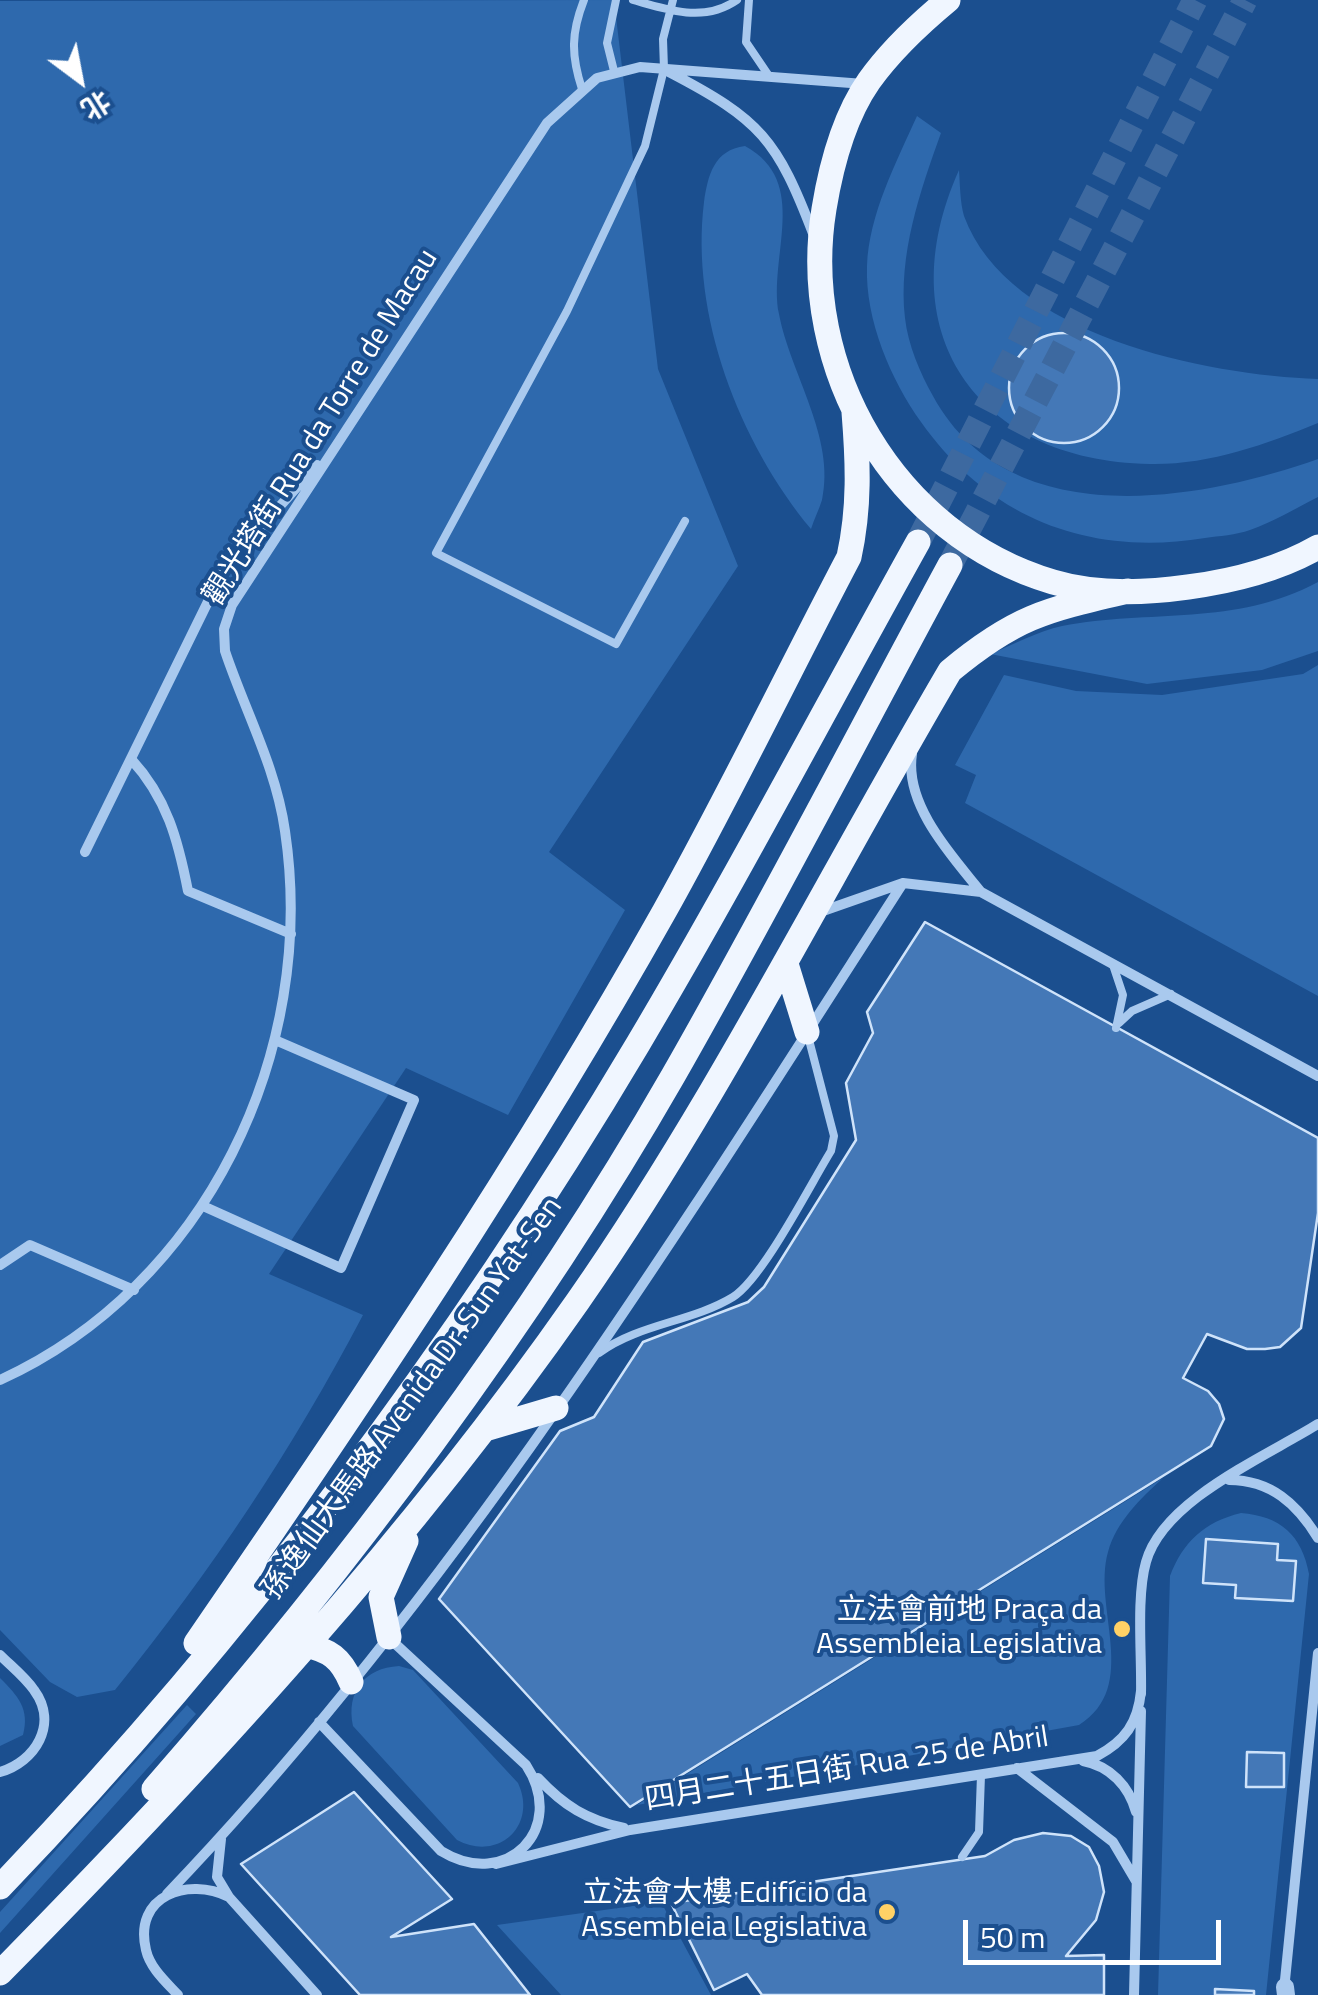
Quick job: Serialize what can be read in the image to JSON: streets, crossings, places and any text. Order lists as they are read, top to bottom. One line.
{"streets":{"main road":["孫逸仙大馬路 Avenida Dr. Sun Yat-Sen"],"street":["觀光塔街 Rua da Torre de Macau","四月二十五日街 Rua 25 de Abril"]},"places":["立法會前地 Praça da Assembleia Legislativa","立法會大樓 Edifício da Assembleia Legislativa"],"scale_bar":"50 m","north":"bottom right"}
